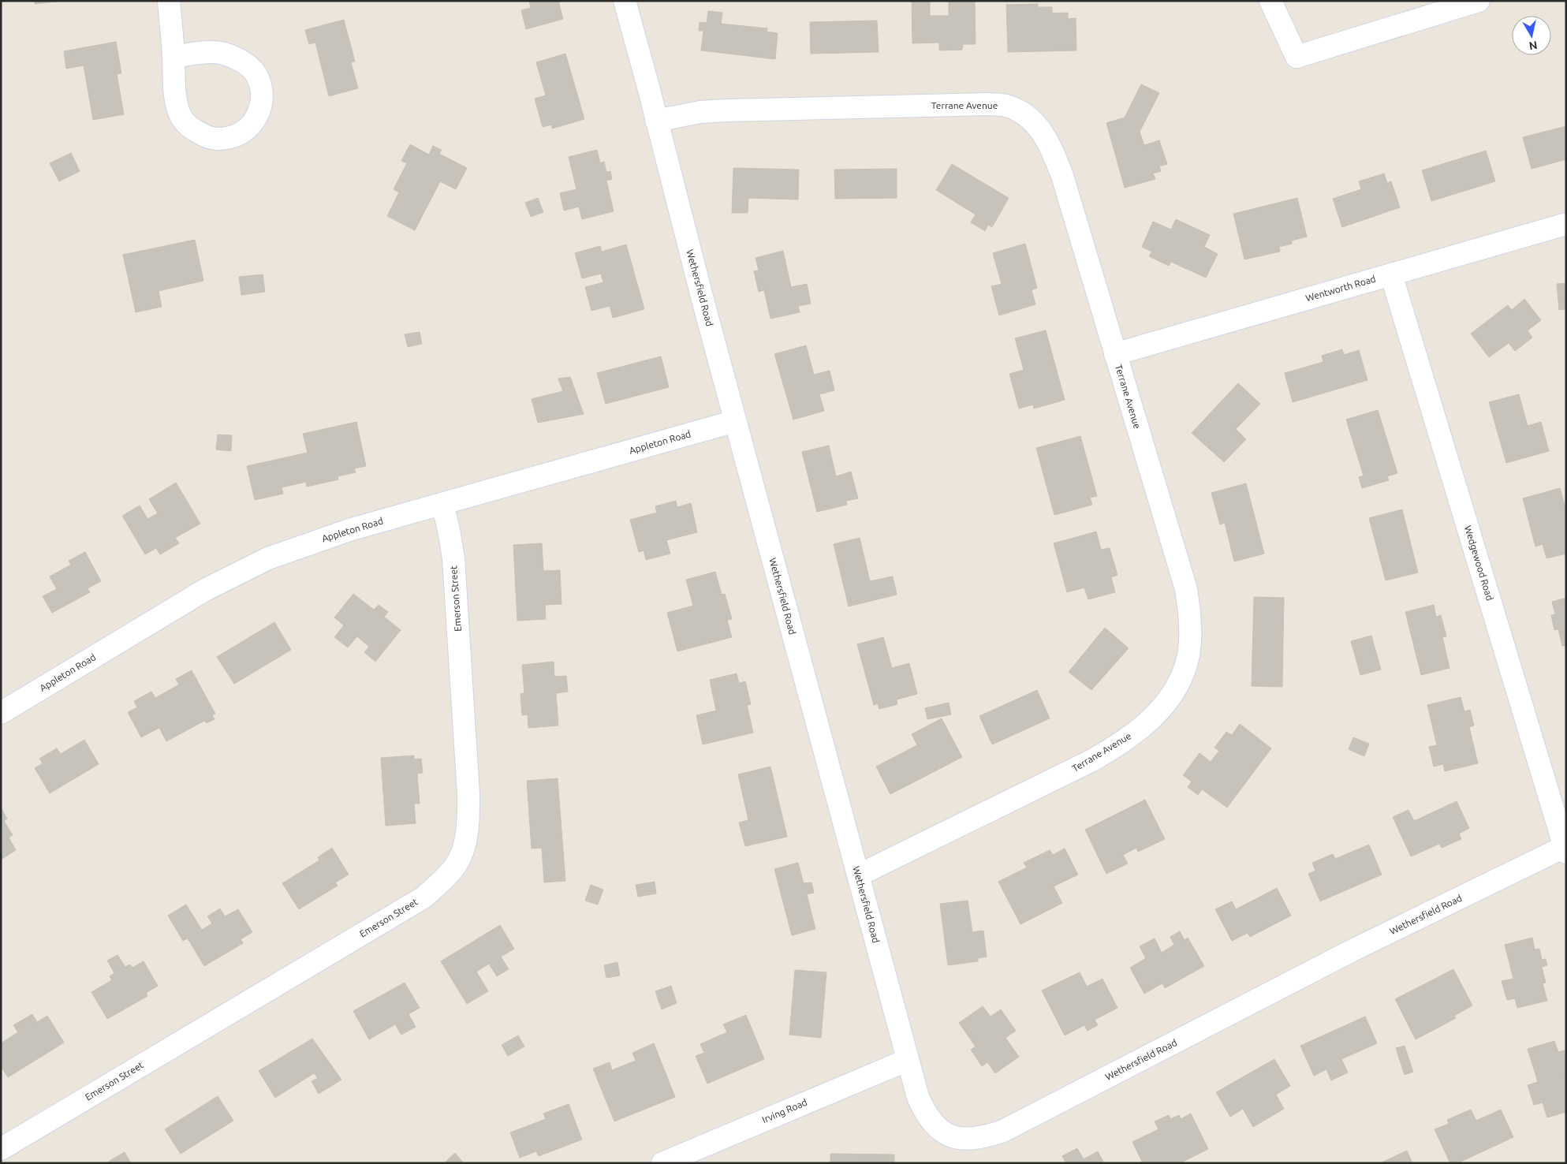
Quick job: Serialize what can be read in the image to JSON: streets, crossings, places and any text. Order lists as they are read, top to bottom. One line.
{"streets":{"street":["Terrane Avenue","Wethersfield Road","Wentworth Road","Appleton Road","Wedgewood Road","Emerson Street","Irving Road"]},"crossings":[["Terrane Avenue","Wethersfield Road"],["Terrane Avenue","Wentworth Road"],["Wethersfield Road","Appleton Road"],["Wethersfield Road","Wedgewood Road"],["Wethersfield Road","Irving Road"],["Wentworth Road","Wedgewood Road"],["Appleton Road","Emerson Street"]],"north":"bottom"}
